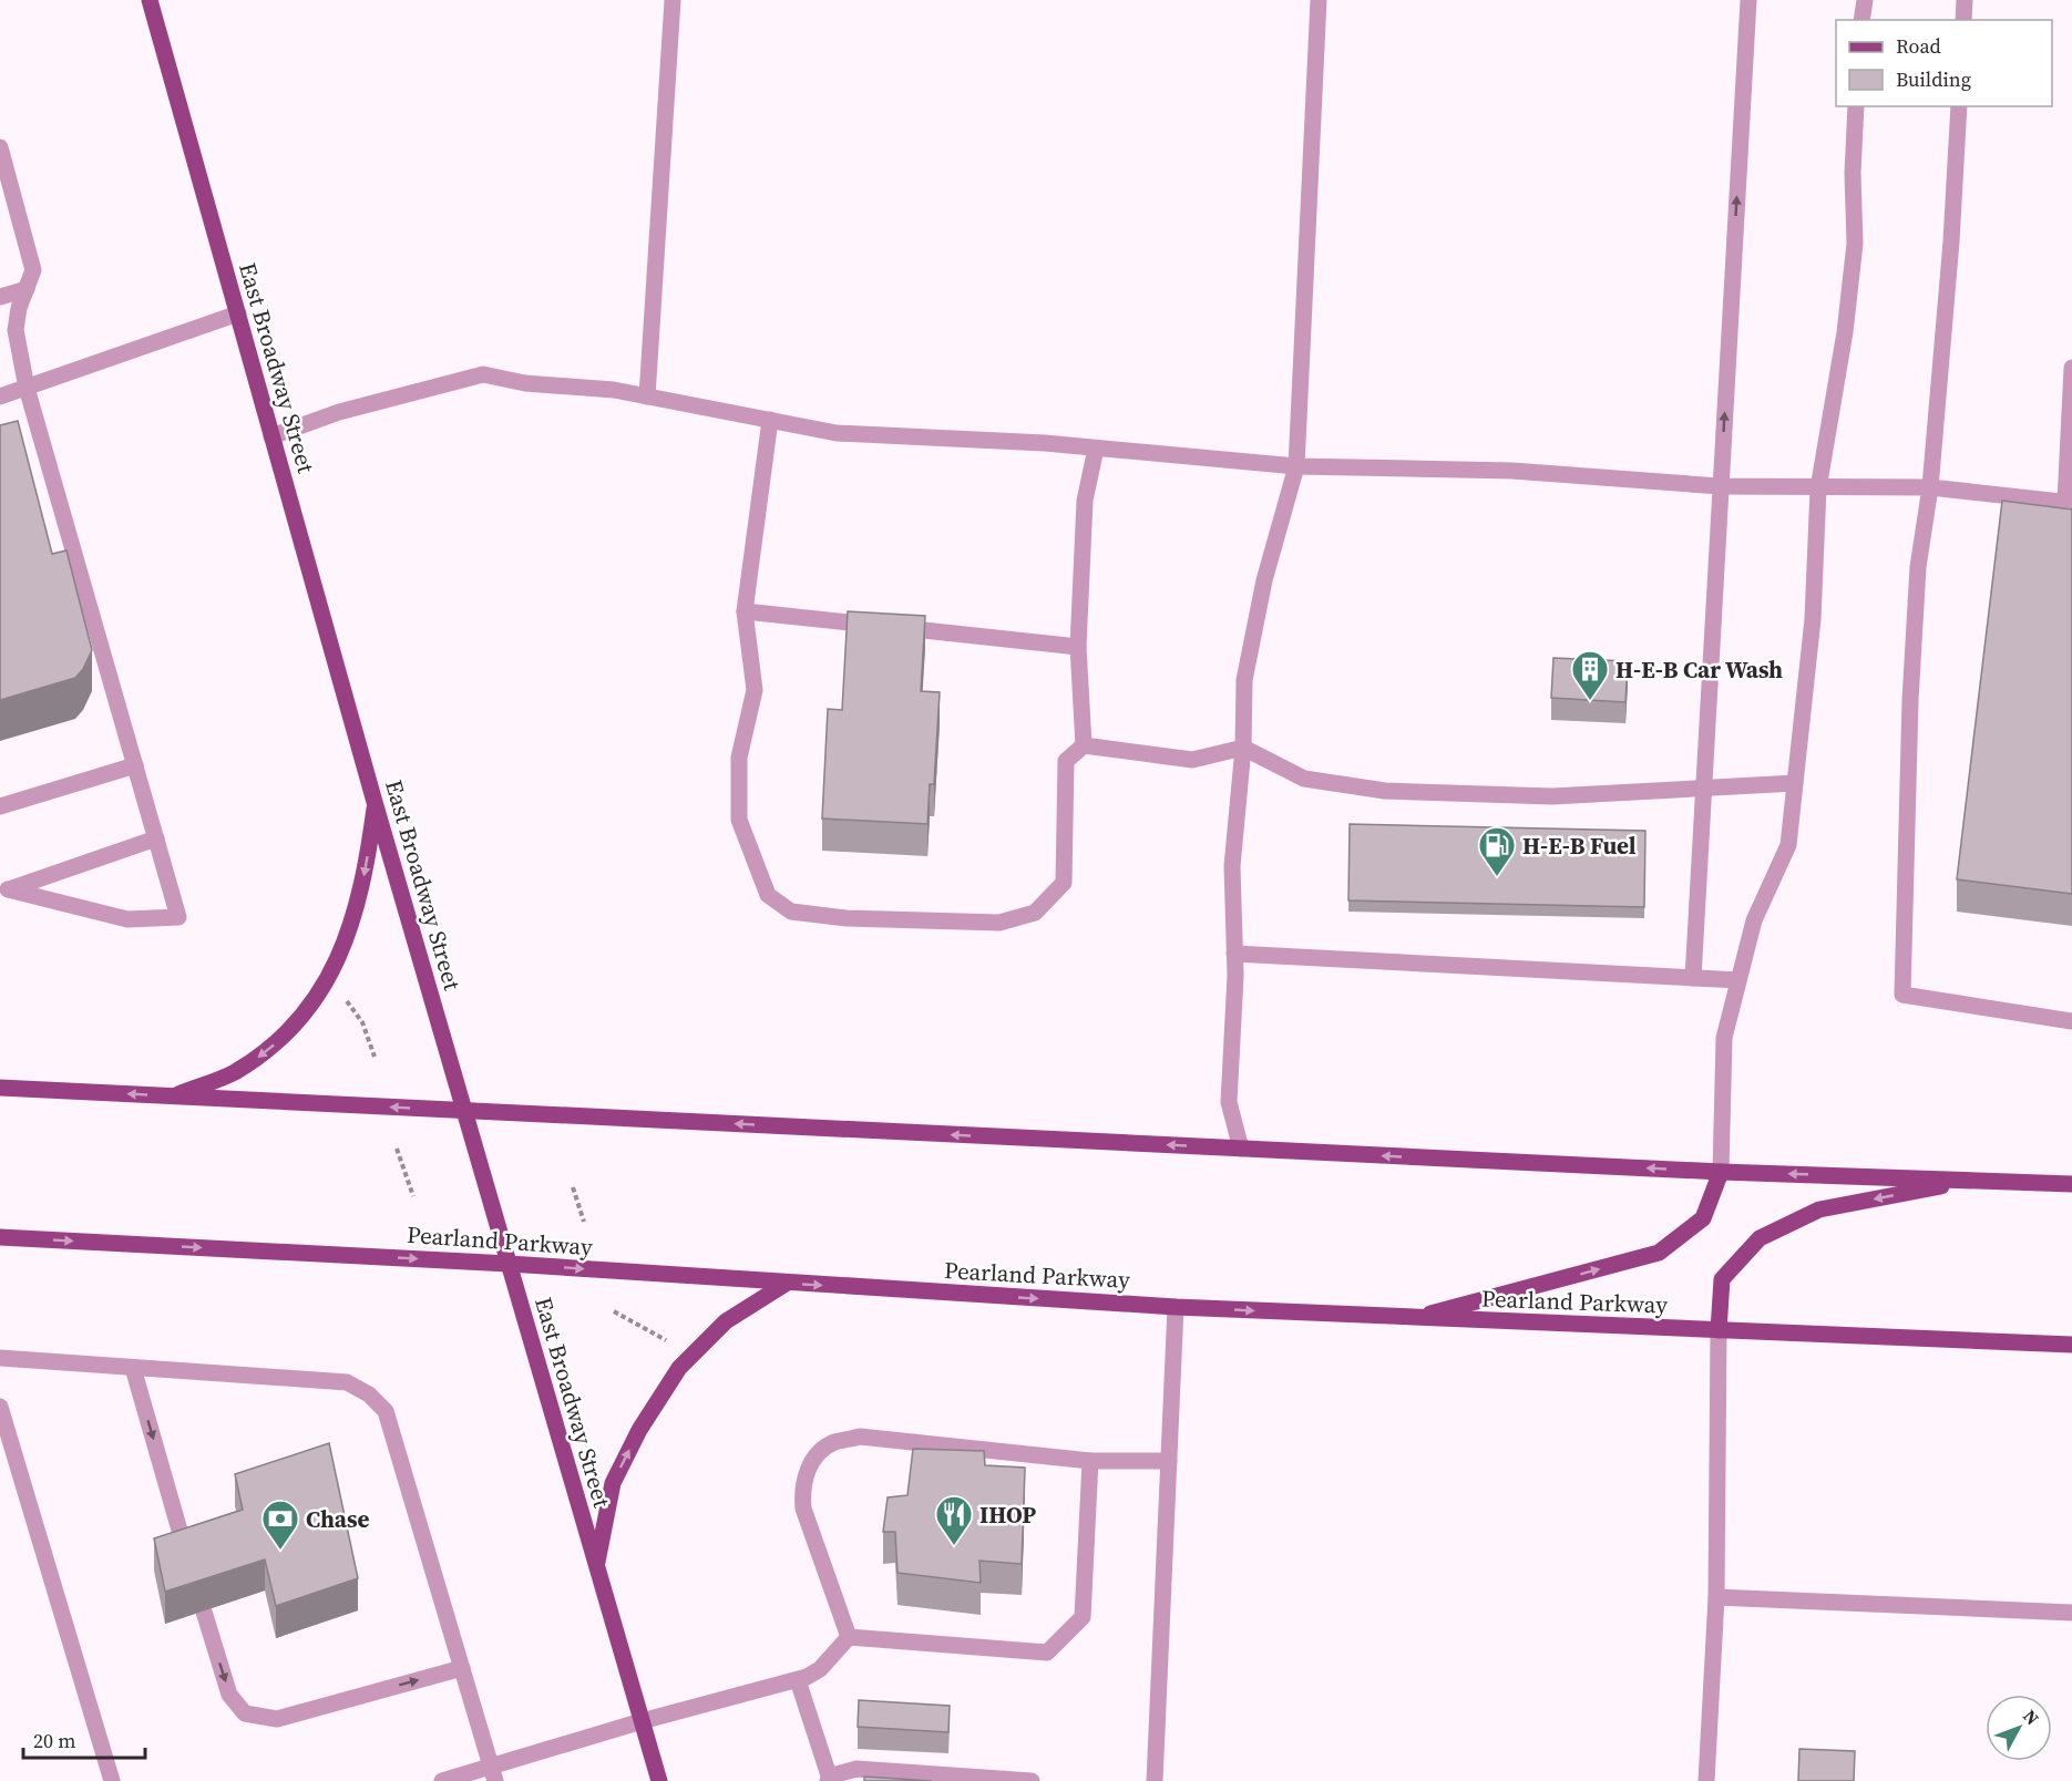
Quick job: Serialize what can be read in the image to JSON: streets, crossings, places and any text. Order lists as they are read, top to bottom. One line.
{"streets":{"main road":["East Broadway Street","Pearland Parkway"]},"crossings":[["East Broadway Street","Pearland Parkway"]],"one_way":["Pearland Parkway"],"places":{"building":["H-E-B Car Wash"],"fuel station":["H-E-B Fuel"],"restaurant":["IHOP"],"bank":["Chase"]},"legend":["Road","Building"],"scale_bar":"20 m","north":"top right"}
